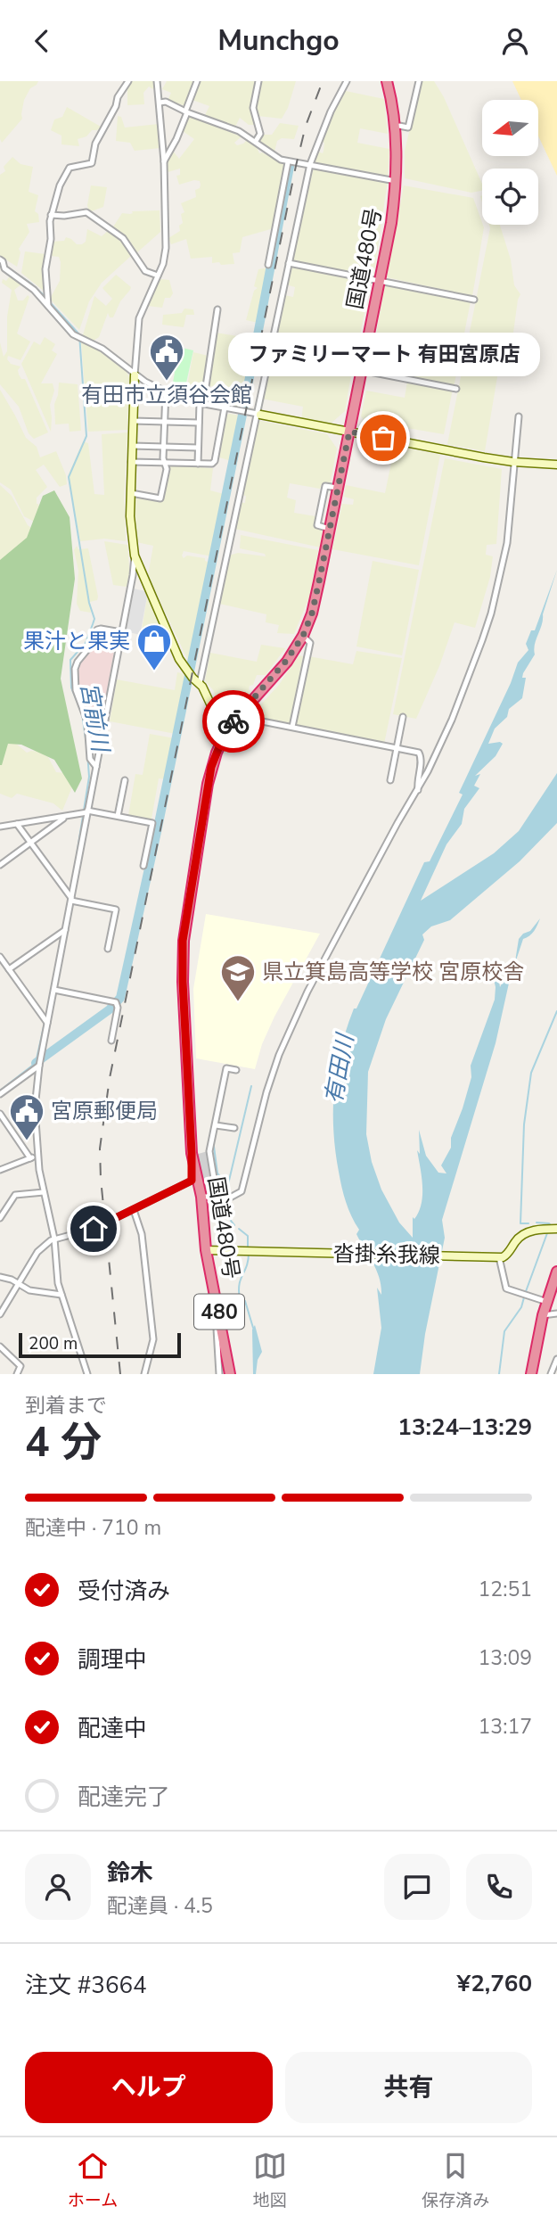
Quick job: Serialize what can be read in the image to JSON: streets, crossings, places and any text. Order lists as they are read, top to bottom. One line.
{"streets":{"highway":["国道480号","480"],"street":["沓掛糸我線"]},"crossings":[["国道480号","沓掛糸我線"]],"water":["宮前川","有田川"],"places":{"public building":["有田市立須谷会館","宮原郵便局"],"other":["ファミリーマート 有田宮原店"],"shop":["果汁と果実"],"school or university":["県立箕島高等学校 宮原校舎"]},"scale_bar":"200 m","north":"left","page":{"header":"Munchgo","bubble":"ファミリーマート 有田宮原店","scale":"200 m","heading":["4 分","到着まで","13:24–13:29"],"panel":["鈴木","配達員 · 4.5","注文 #3664","¥2,760"],"bar":"配達中 · 710 m","list":[["受付済み","12:51"],["調理中","13:09"],["配達中","13:17"],"配達完了"],"buttons":["ヘルプ","共有"],"tabs":["ホーム","地図","保存済み"]}}
